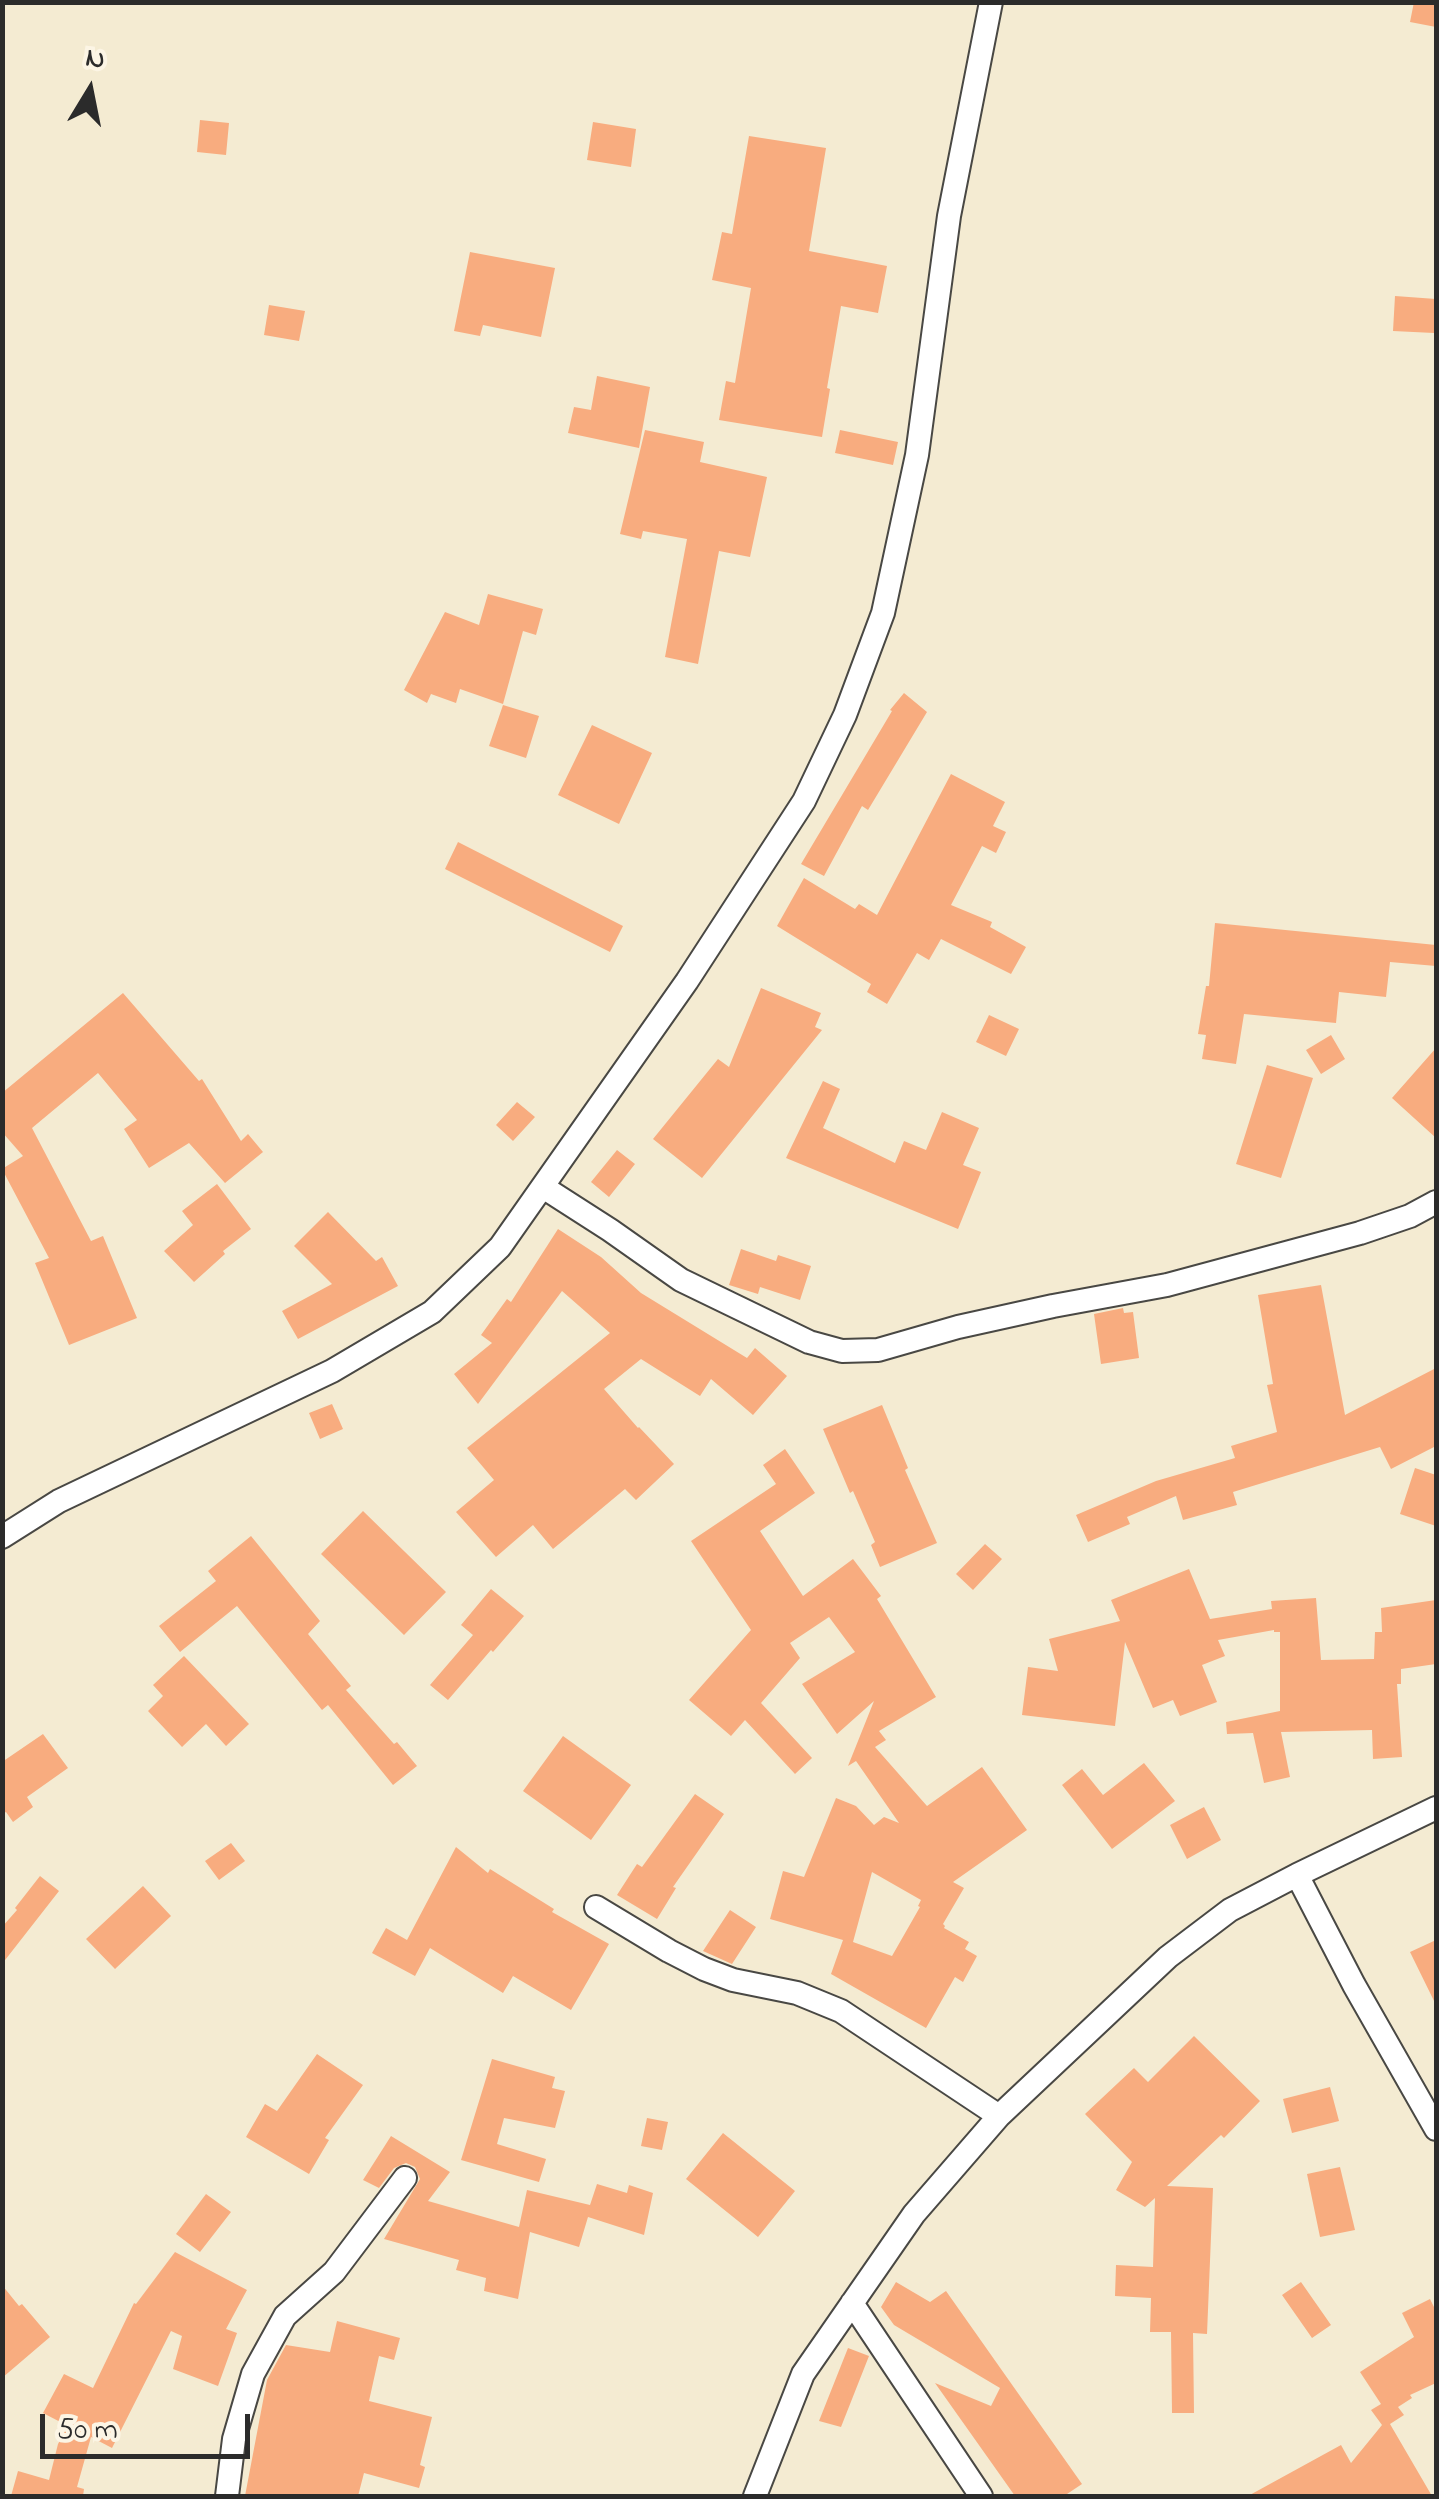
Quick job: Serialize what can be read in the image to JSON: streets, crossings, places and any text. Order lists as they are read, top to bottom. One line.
{"scale_bar":"50 m","north":"top"}
